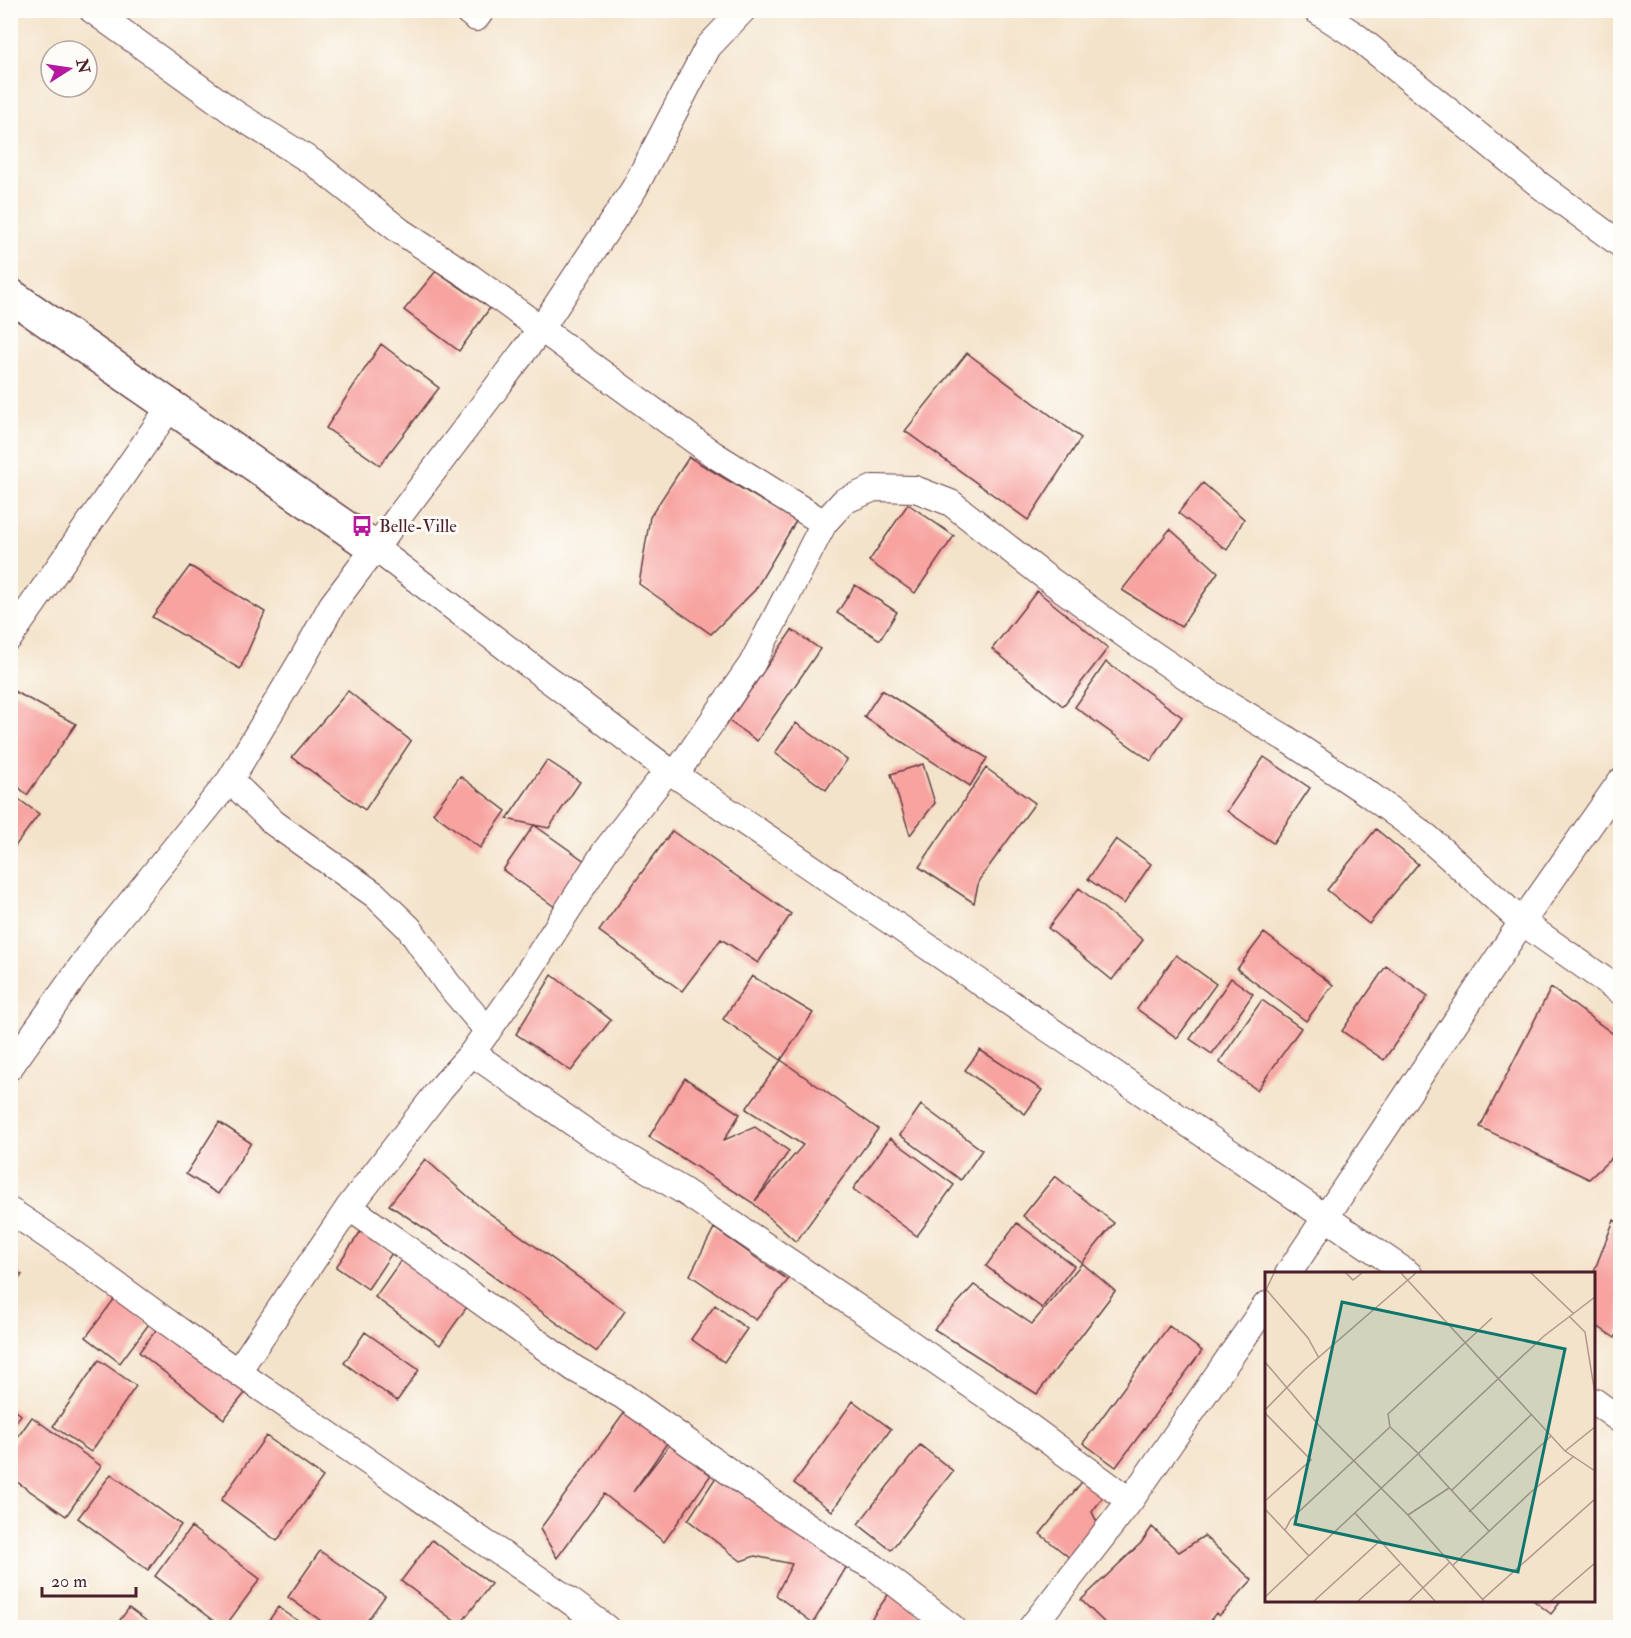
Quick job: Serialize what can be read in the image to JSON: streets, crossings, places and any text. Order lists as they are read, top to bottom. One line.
{"places":{"bus stop":["Belle-Ville"]},"scale_bar":"20 m","north":"right"}
